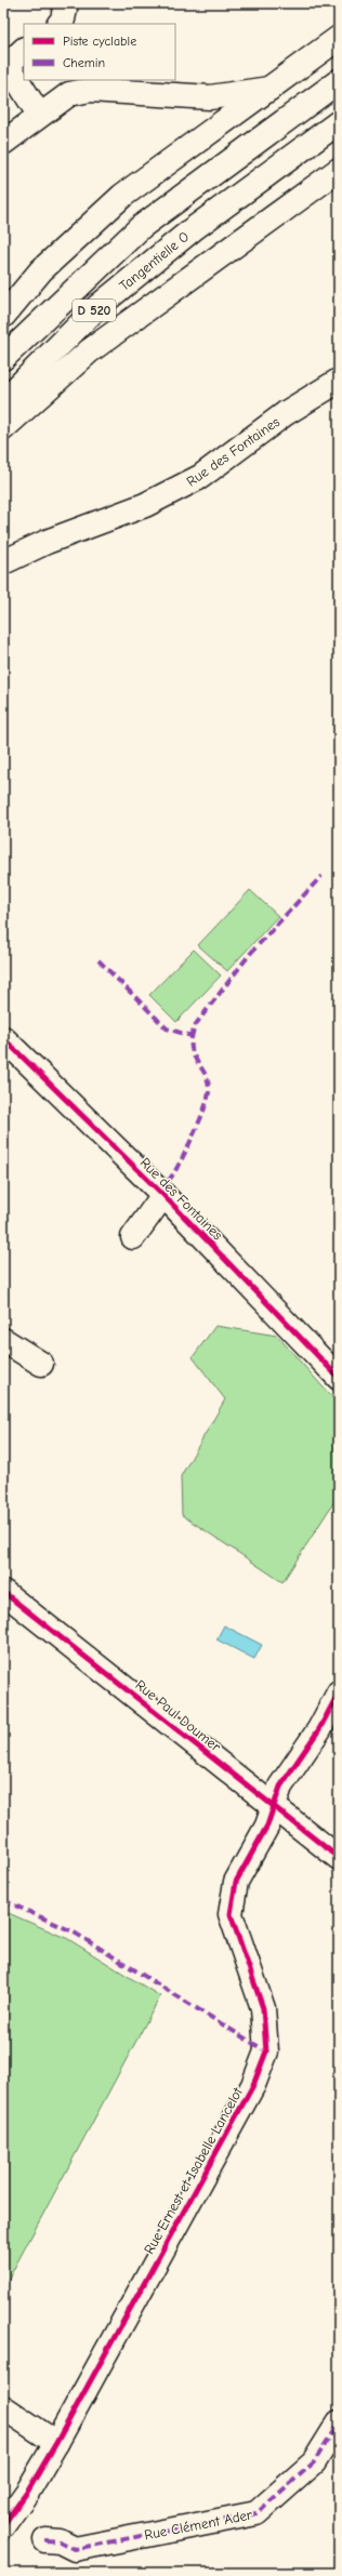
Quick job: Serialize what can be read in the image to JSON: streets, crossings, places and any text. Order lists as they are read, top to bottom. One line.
{"streets":{"street":["Tangentielle O","D 520","Rue des Fontaines","Rue Paul Doumer","Rue Ernest et Isabelle Lancelot","Rue Clément Ader"]},"crossings":[["Rue Paul Doumer","Rue Ernest et Isabelle Lancelot"]],"legend":["Piste cyclable","Chemin"]}
